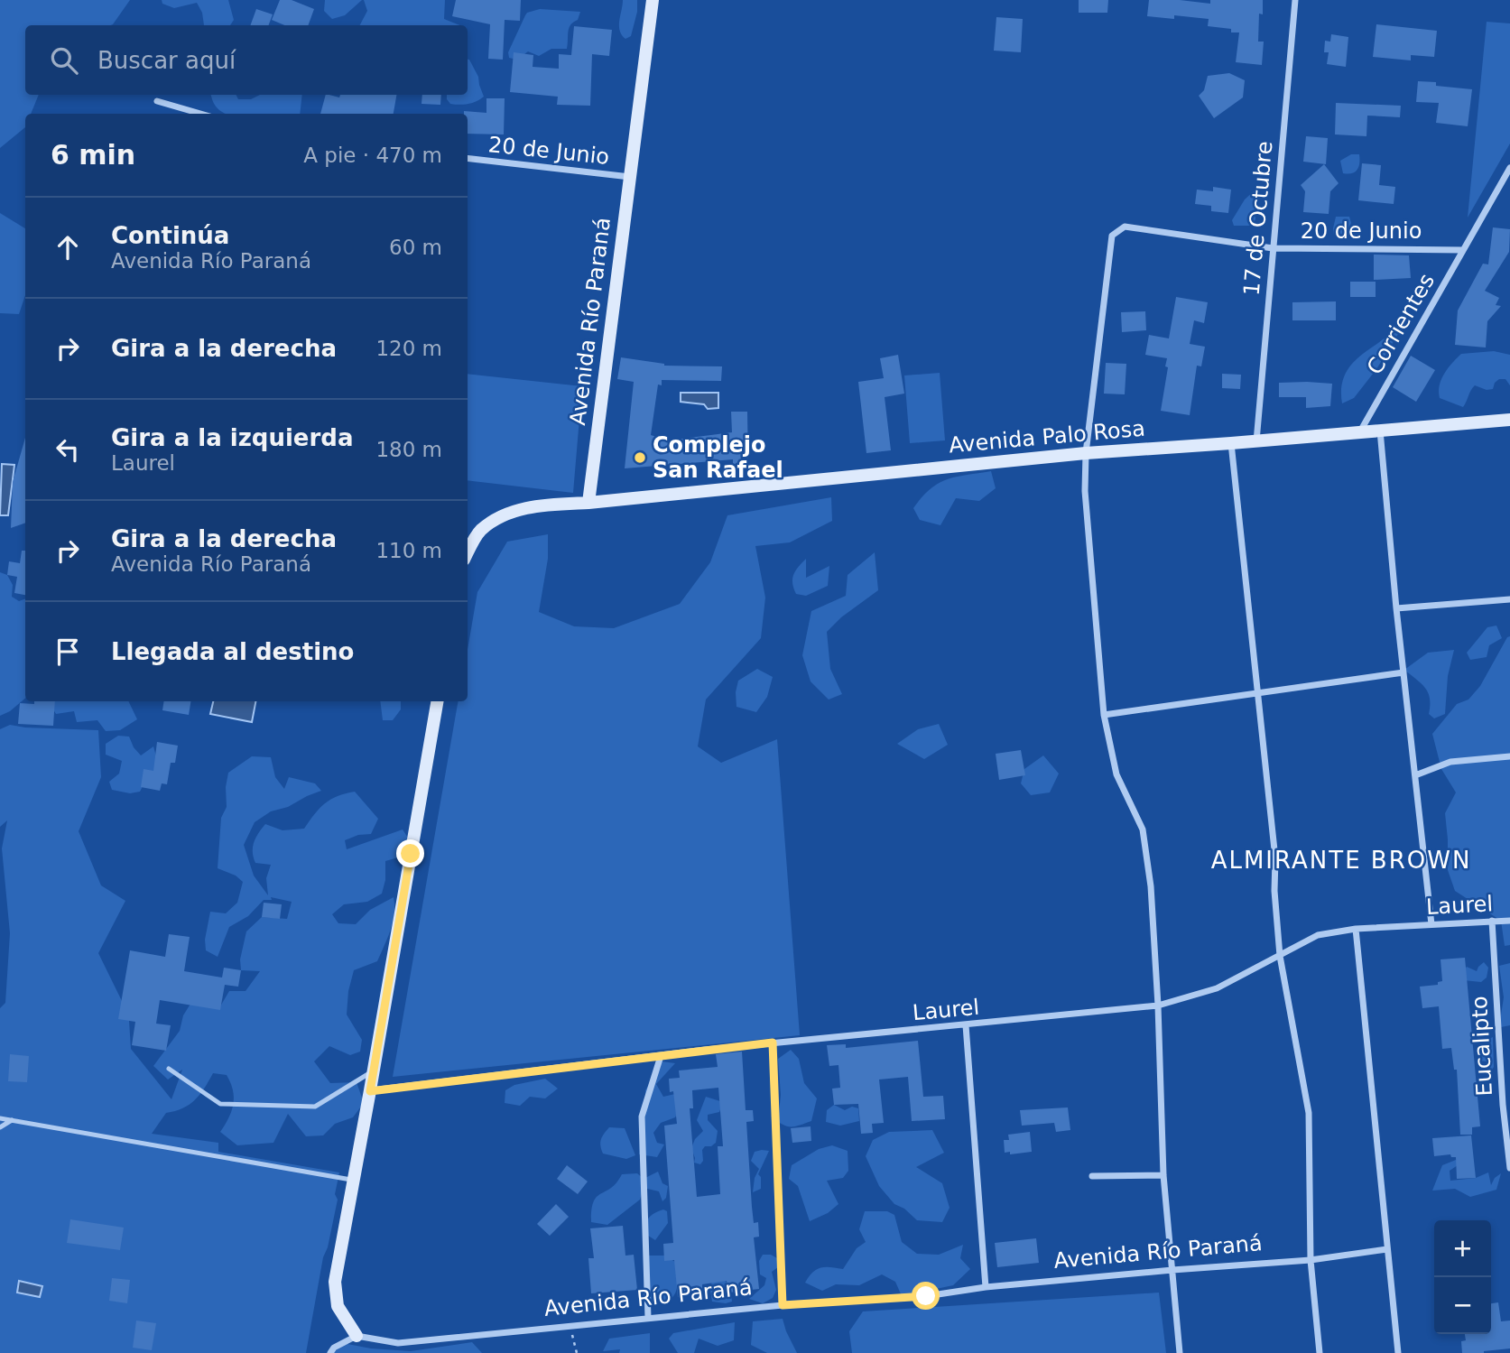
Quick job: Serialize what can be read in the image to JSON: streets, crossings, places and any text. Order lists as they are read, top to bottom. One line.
{"streets":{"main road":["Avenida Río Paraná","Avenida Palo Rosa"],"street":["20 de Junio","17 de Octubre","Corrientes","Laurel","Eucalipto"]},"crossings":[["20 de Junio","17 de Octubre"],["20 de Junio","Avenida Río Paraná"],["20 de Junio","Corrientes"],["20 de Junio","Avenida Palo Rosa"],["17 de Octubre","Avenida Palo Rosa"],["Avenida Río Paraná","Avenida Palo Rosa"],["Corrientes","Avenida Palo Rosa"],["Laurel","Eucalipto"]],"districts":["ALMIRANTE BROWN"],"places":["Complejo San Rafael"],"page":{"search":"Buscar aquí","heading":["6 min","A pie · 470 m"],"list":[["Continúa","Avenida Río Paraná","60 m"],["Gira a la derecha","120 m"],["Gira a la izquierda","Laurel","180 m"],["Gira a la derecha","Avenida Río Paraná","110 m"],"Llegada al destino"],"map_buttons":["+","−"]}}
